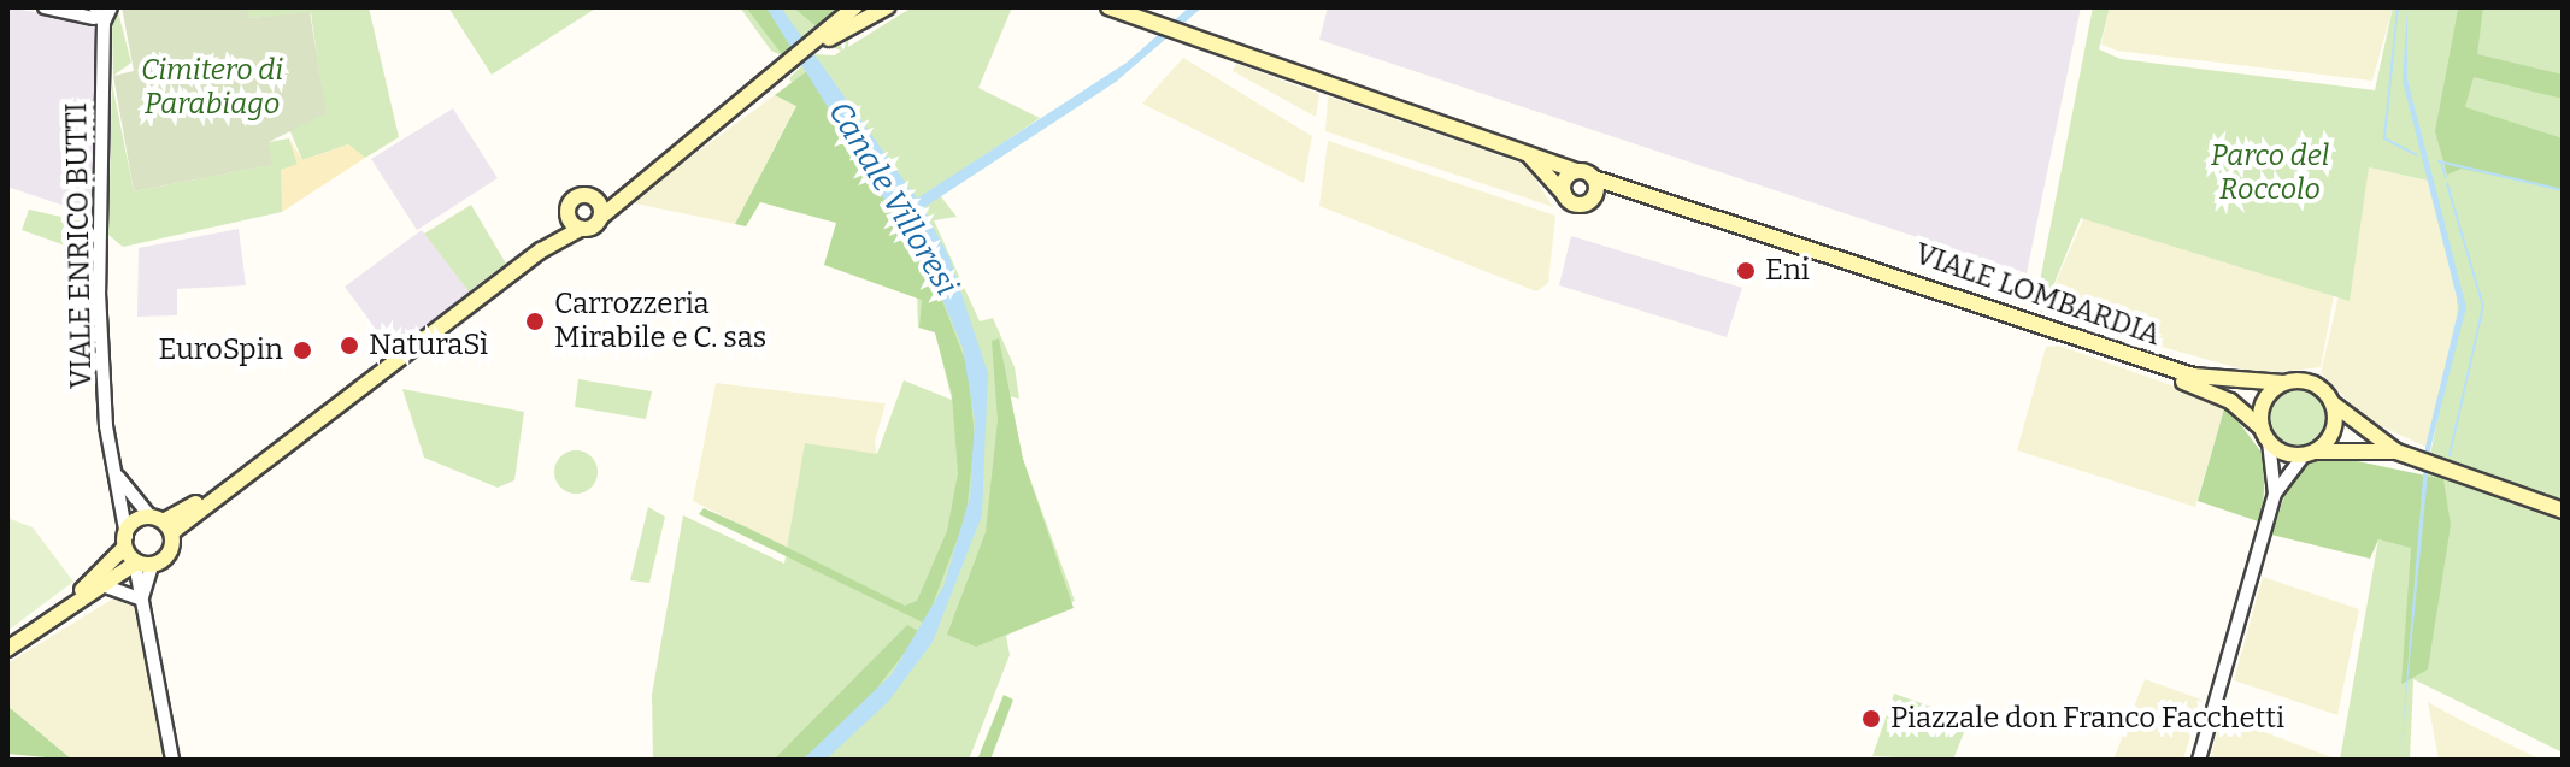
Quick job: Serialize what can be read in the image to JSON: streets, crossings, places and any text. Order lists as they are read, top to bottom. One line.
{"streets":{"main road":["VIALE LOMBARDIA"],"street":["VIALE ENRICO BUTTI"]},"water":["Canale Villoresi"],"parks":["Cimitero di Parabiago","Parco del Roccolo"],"places":["Eni","Carrozzeria Mirabile e C. sas","NaturaSì","EuroSpin","Piazzale don Franco Facchetti"]}
